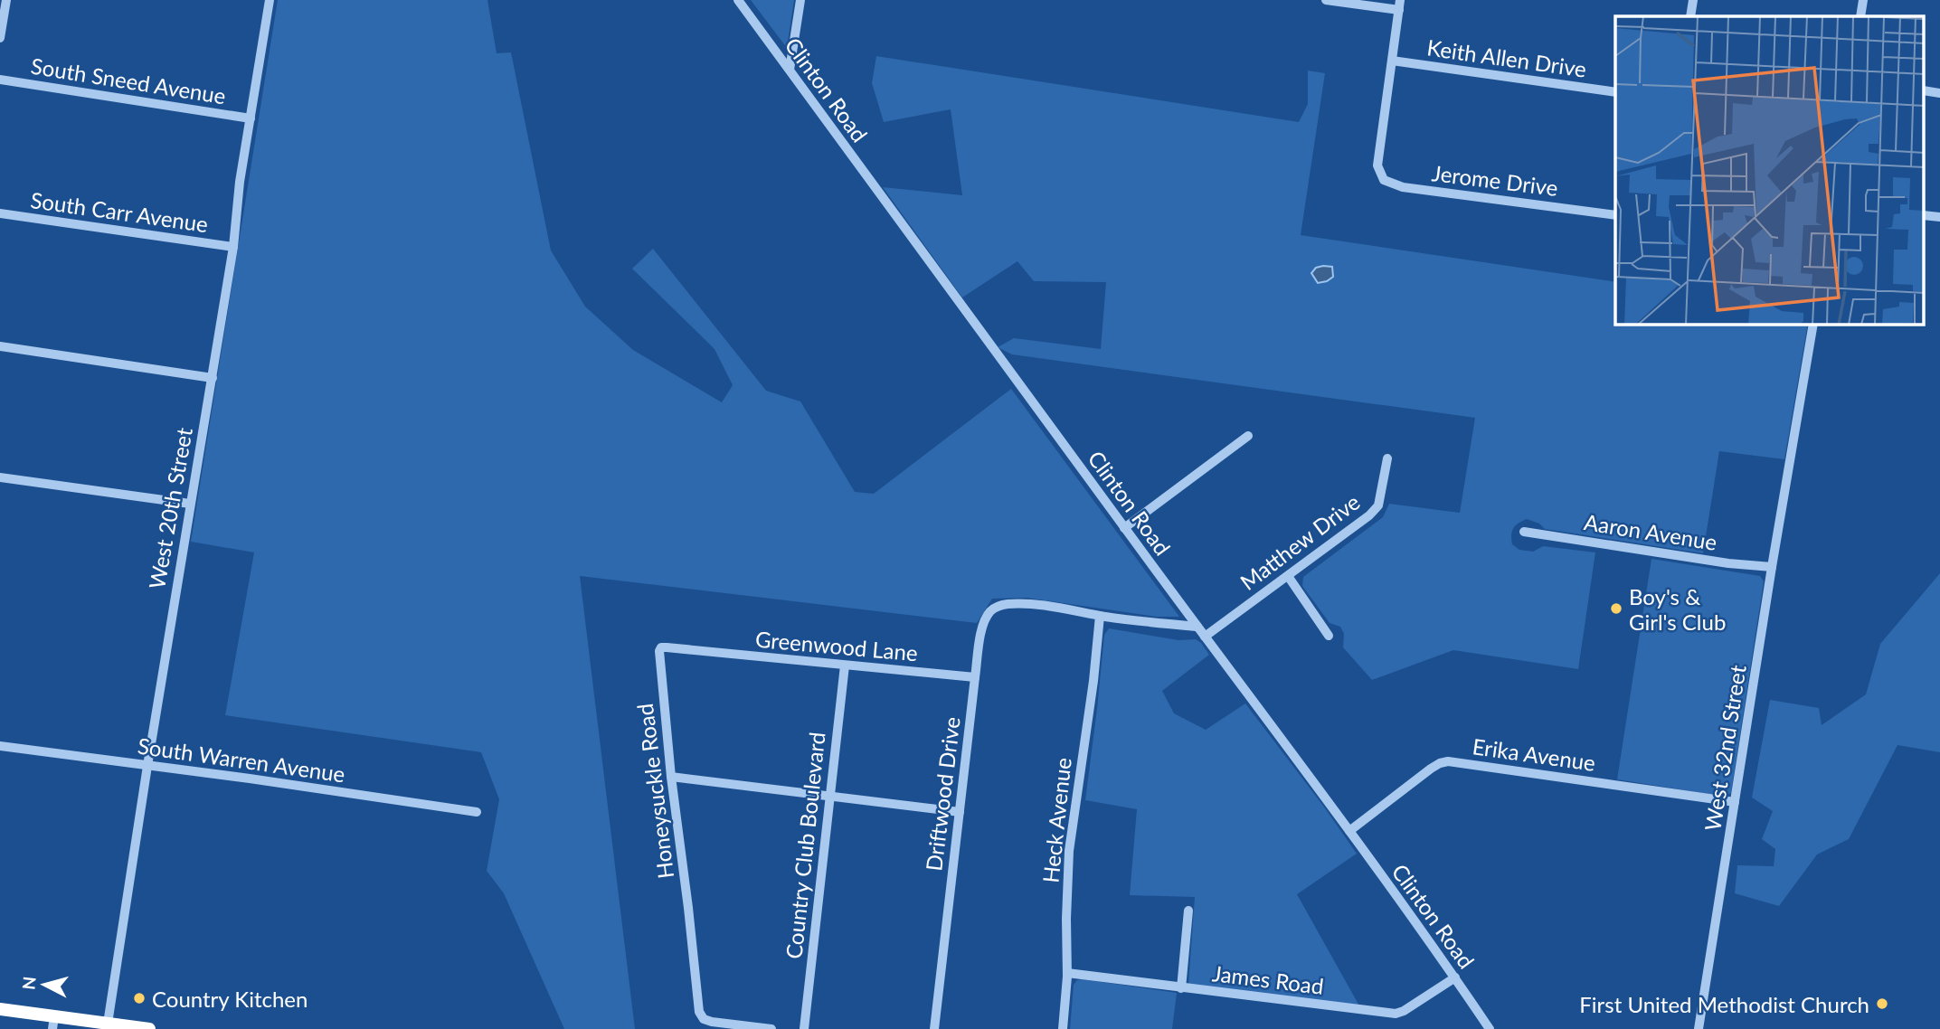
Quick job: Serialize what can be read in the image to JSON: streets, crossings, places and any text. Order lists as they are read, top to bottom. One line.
{"streets":{"street":["Keith Allen Drive","South Sneed Avenue","Clinton Road","Jerome Drive","South Carr Avenue","West 20th Street","Aaron Avenue","Matthew Drive","Greenwood Lane","West 32nd Street","Erika Avenue","South Warren Avenue","Honeysuckle Road","Driftwood Drive","Heck Avenue","Country Club Boulevard","James Road"]},"crossings":[["Keith Allen Drive","Jerome Drive"],["South Sneed Avenue","West 20th Street"],["Clinton Road","Matthew Drive"],["Clinton Road","Erika Avenue"],["Clinton Road","James Road"],["South Carr Avenue","West 20th Street"],["West 20th Street","South Warren Avenue"],["Aaron Avenue","West 32nd Street"],["Greenwood Lane","Honeysuckle Road"],["Greenwood Lane","Driftwood Drive"],["Greenwood Lane","Country Club Boulevard"],["West 32nd Street","Erika Avenue"],["Driftwood Drive","Heck Avenue"],["Heck Avenue","James Road"]],"places":["Boy's & Girl's Club","Country Kitchen","First United Methodist Church"],"north":"left"}
